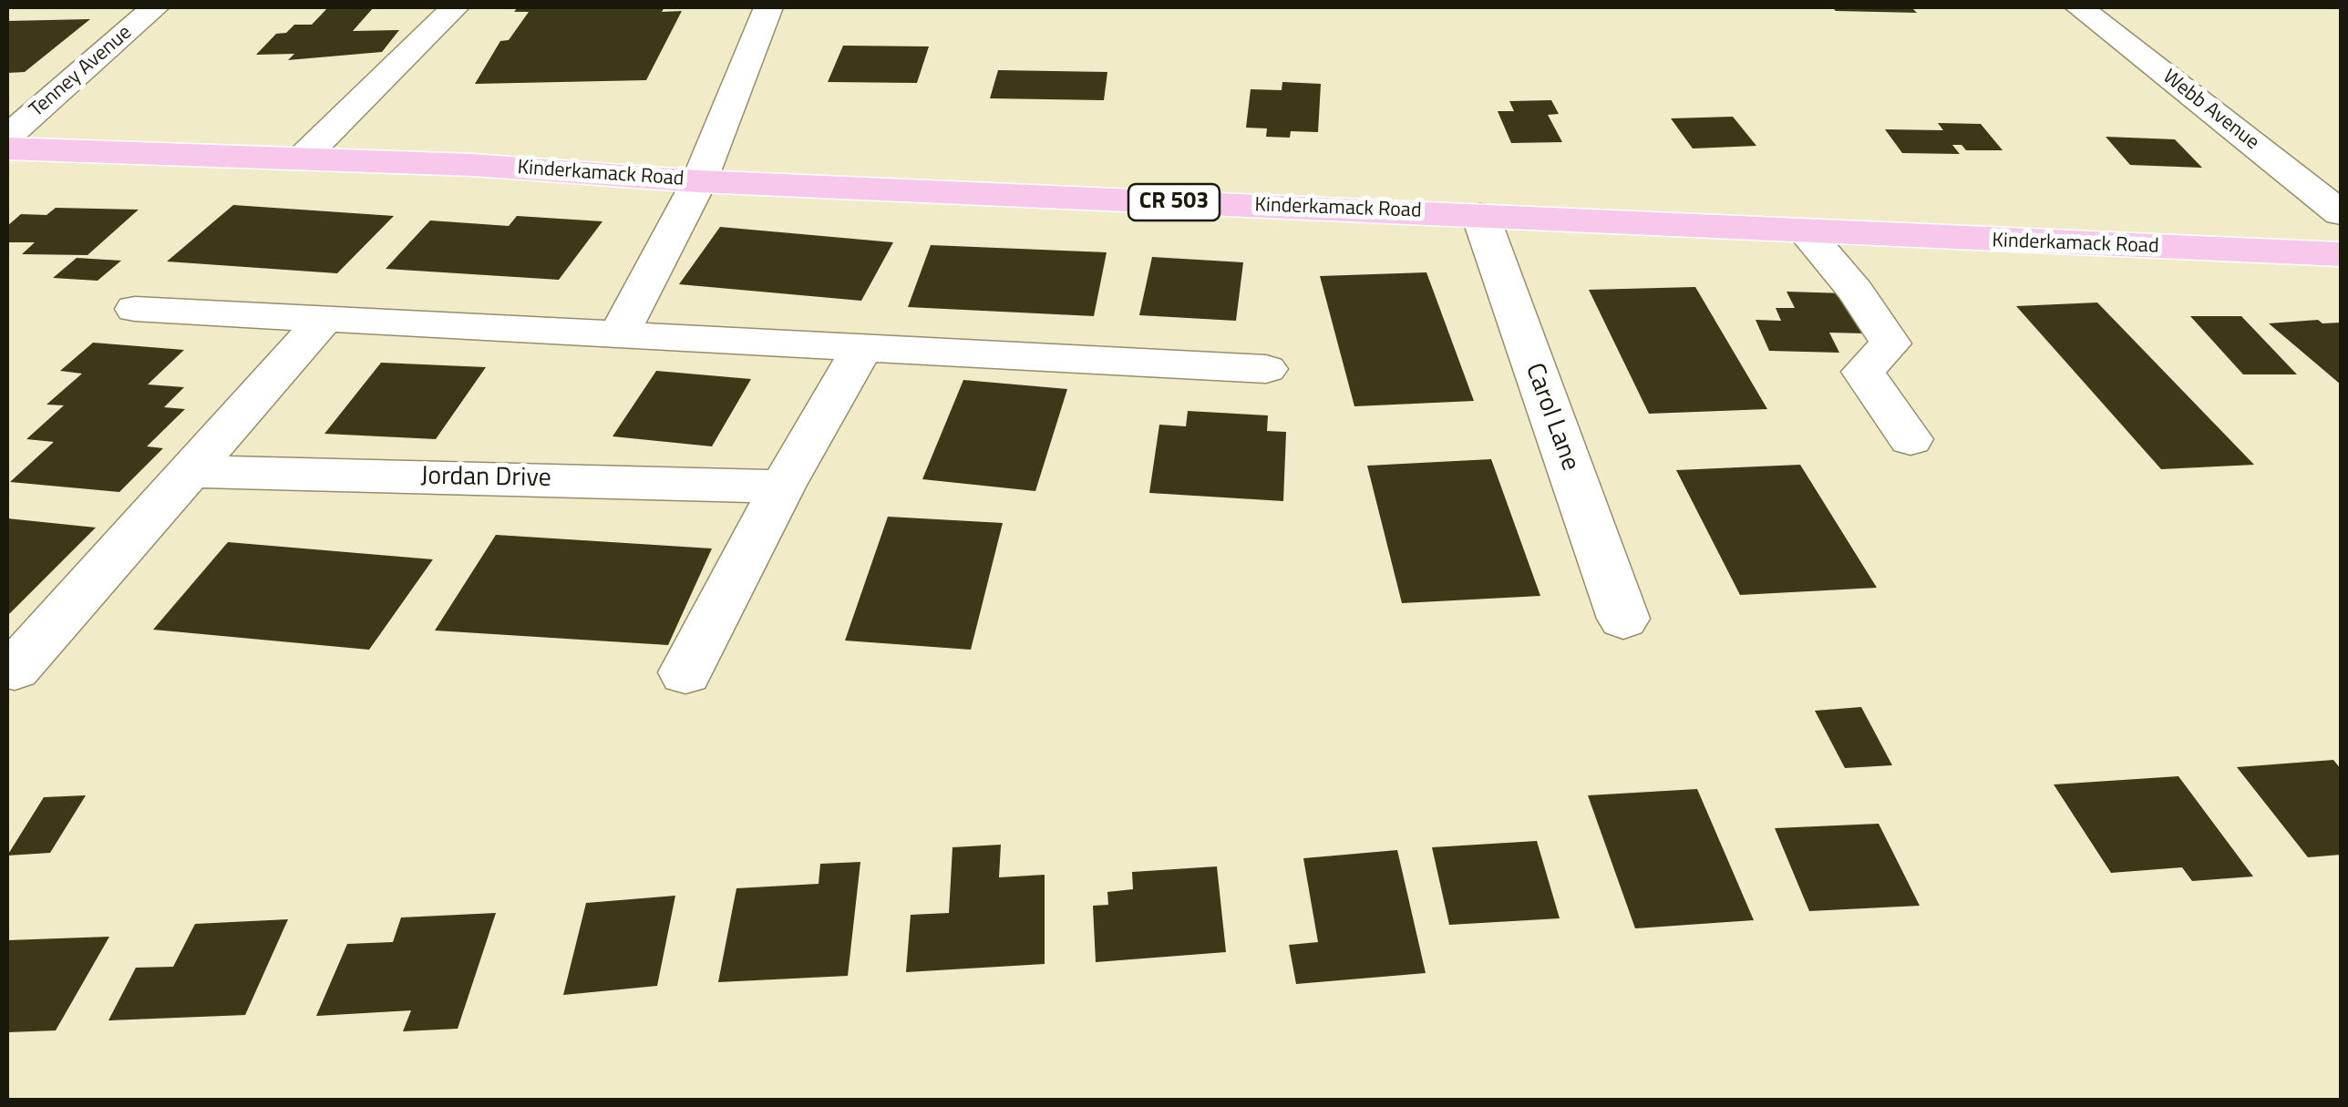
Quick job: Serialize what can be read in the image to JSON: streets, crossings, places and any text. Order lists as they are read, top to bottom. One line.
{"streets":{"main road":["Kinderkamack Road","CR 503"],"street":["Tenney Avenue","Webb Avenue","Carol Lane","Jordan Drive"]},"crossings":[["Kinderkamack Road","Carol Lane"]]}
